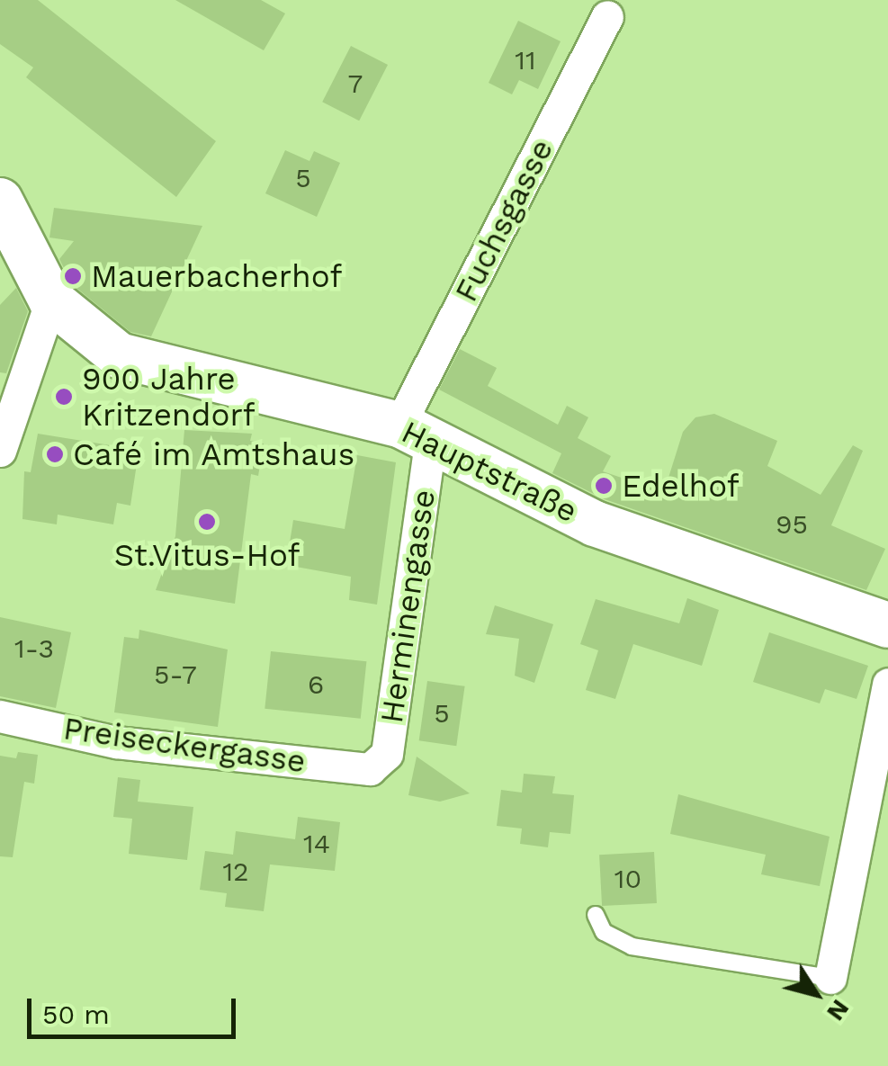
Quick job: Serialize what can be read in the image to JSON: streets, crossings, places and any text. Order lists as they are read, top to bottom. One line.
{"streets":{"main road":["Hauptstraße"],"street":["Fuchsgasse","Herminengasse","Preiseckergasse"]},"crossings":[["Fuchsgasse","Hauptstraße"],["Fuchsgasse","Herminengasse"],["Hauptstraße","Herminengasse"],["Herminengasse","Preiseckergasse"]],"places":["Mauerbacherhof","900 Jahre Kritzendorf","Café im Amtshaus","Edelhof","St.Vitus-Hof"],"house_numbers":["11","7","5","95","1-3","5-7","6","5","14","12","10"],"scale_bar":"50 m","north":"bottom right"}
